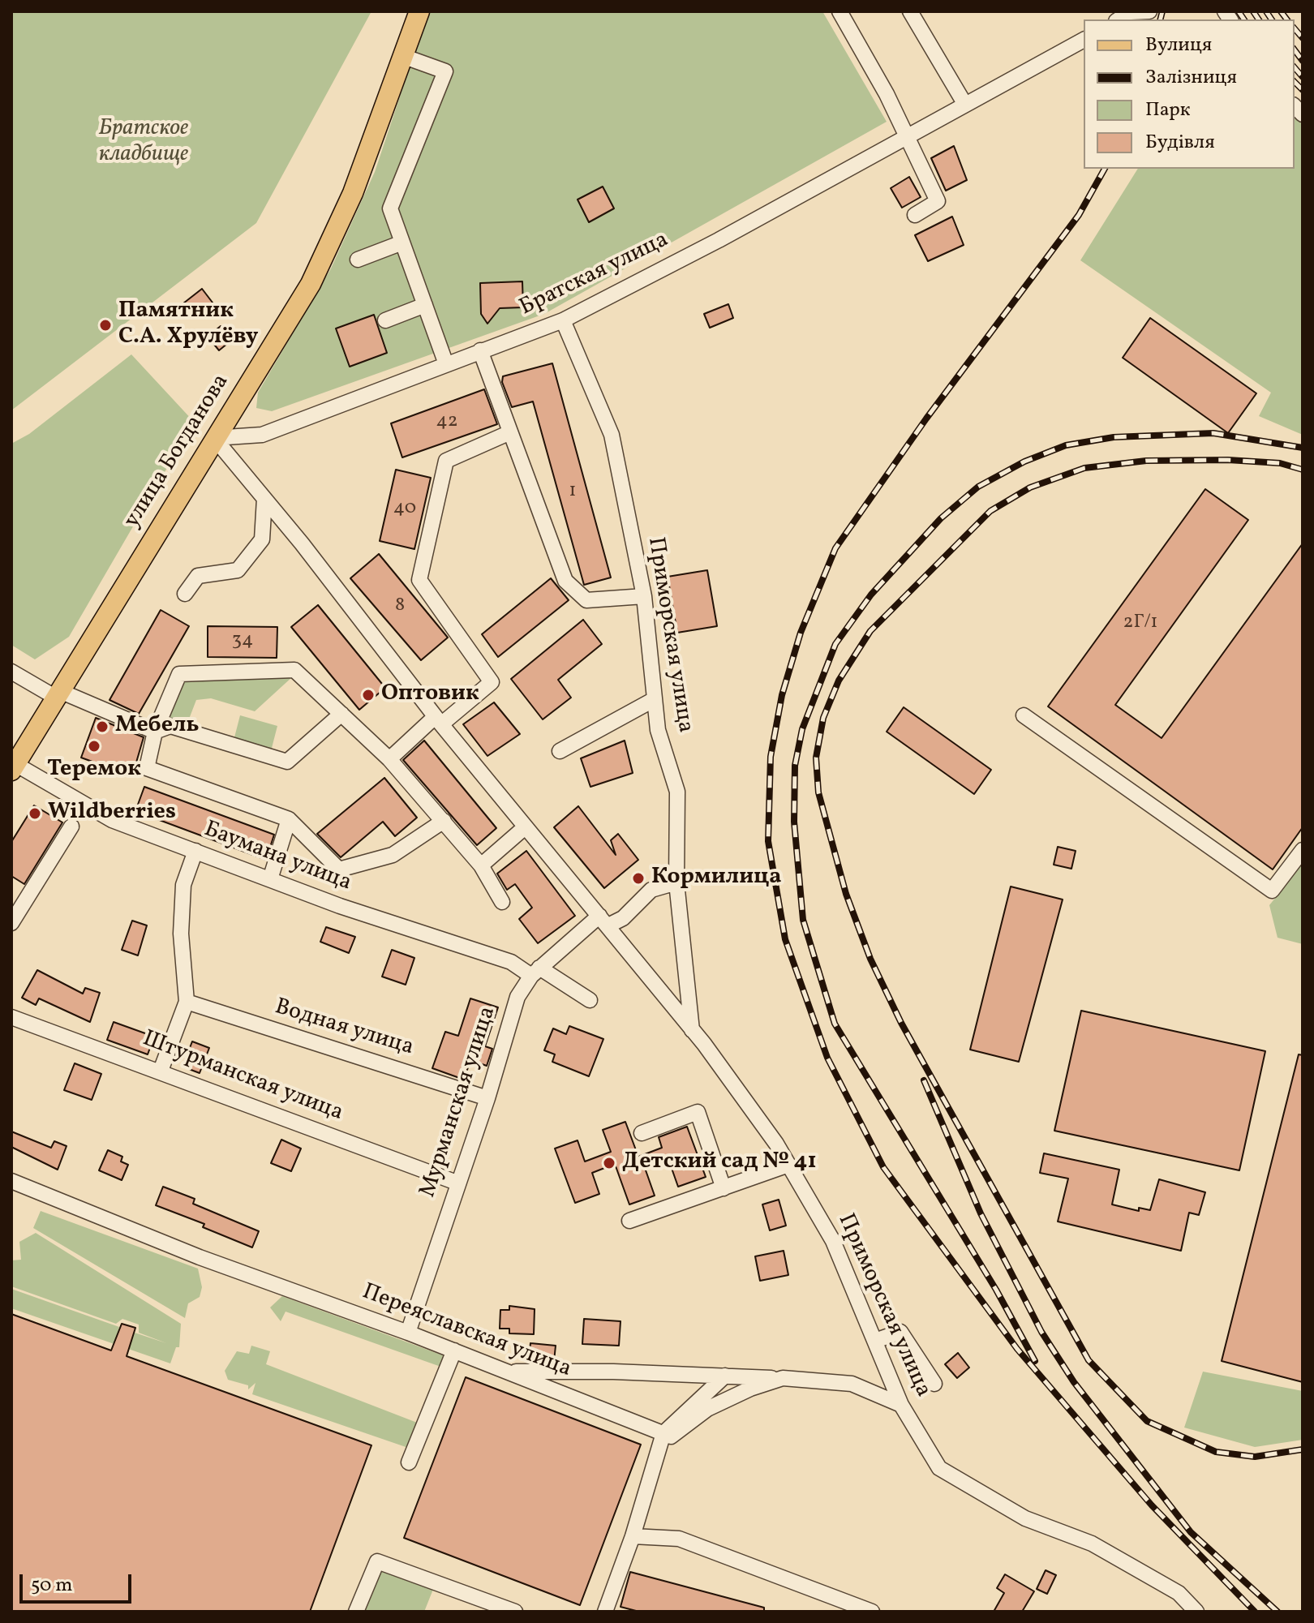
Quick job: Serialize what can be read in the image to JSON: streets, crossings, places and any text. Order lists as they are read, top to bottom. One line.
{"streets":{"main road":["улица Богданова"],"street":["Братская улица","Приморская улица","Баумана улица","Водная улица","Штурманская улица","Мурманская улица","Переяславская улица"]},"crossings":[["Братская улица","улица Богданова"],["Братская улица","Приморская улица"],["улица Богданова","Приморская улица"],["улица Богданова","Баумана улица"],["Приморская улица","Мурманская улица"],["Баумана улица","Мурманская улица"],["Водная улица","Мурманская улица"],["Штурманская улица","Мурманская улица"],["Мурманская улица","Переяславская улица"]],"parks":["Братское кладбище"],"places":["Памятник С.А. Хрулёву","Оптовик","Мебель","Теремок","Wildberries","Кормилица","Детский сад № 41"],"house_numbers":["42","1","40","8","2Г/1","34"],"legend":["Вулиця","Залізниця","Парк","Будівля"],"scale_bar":"50 m"}
